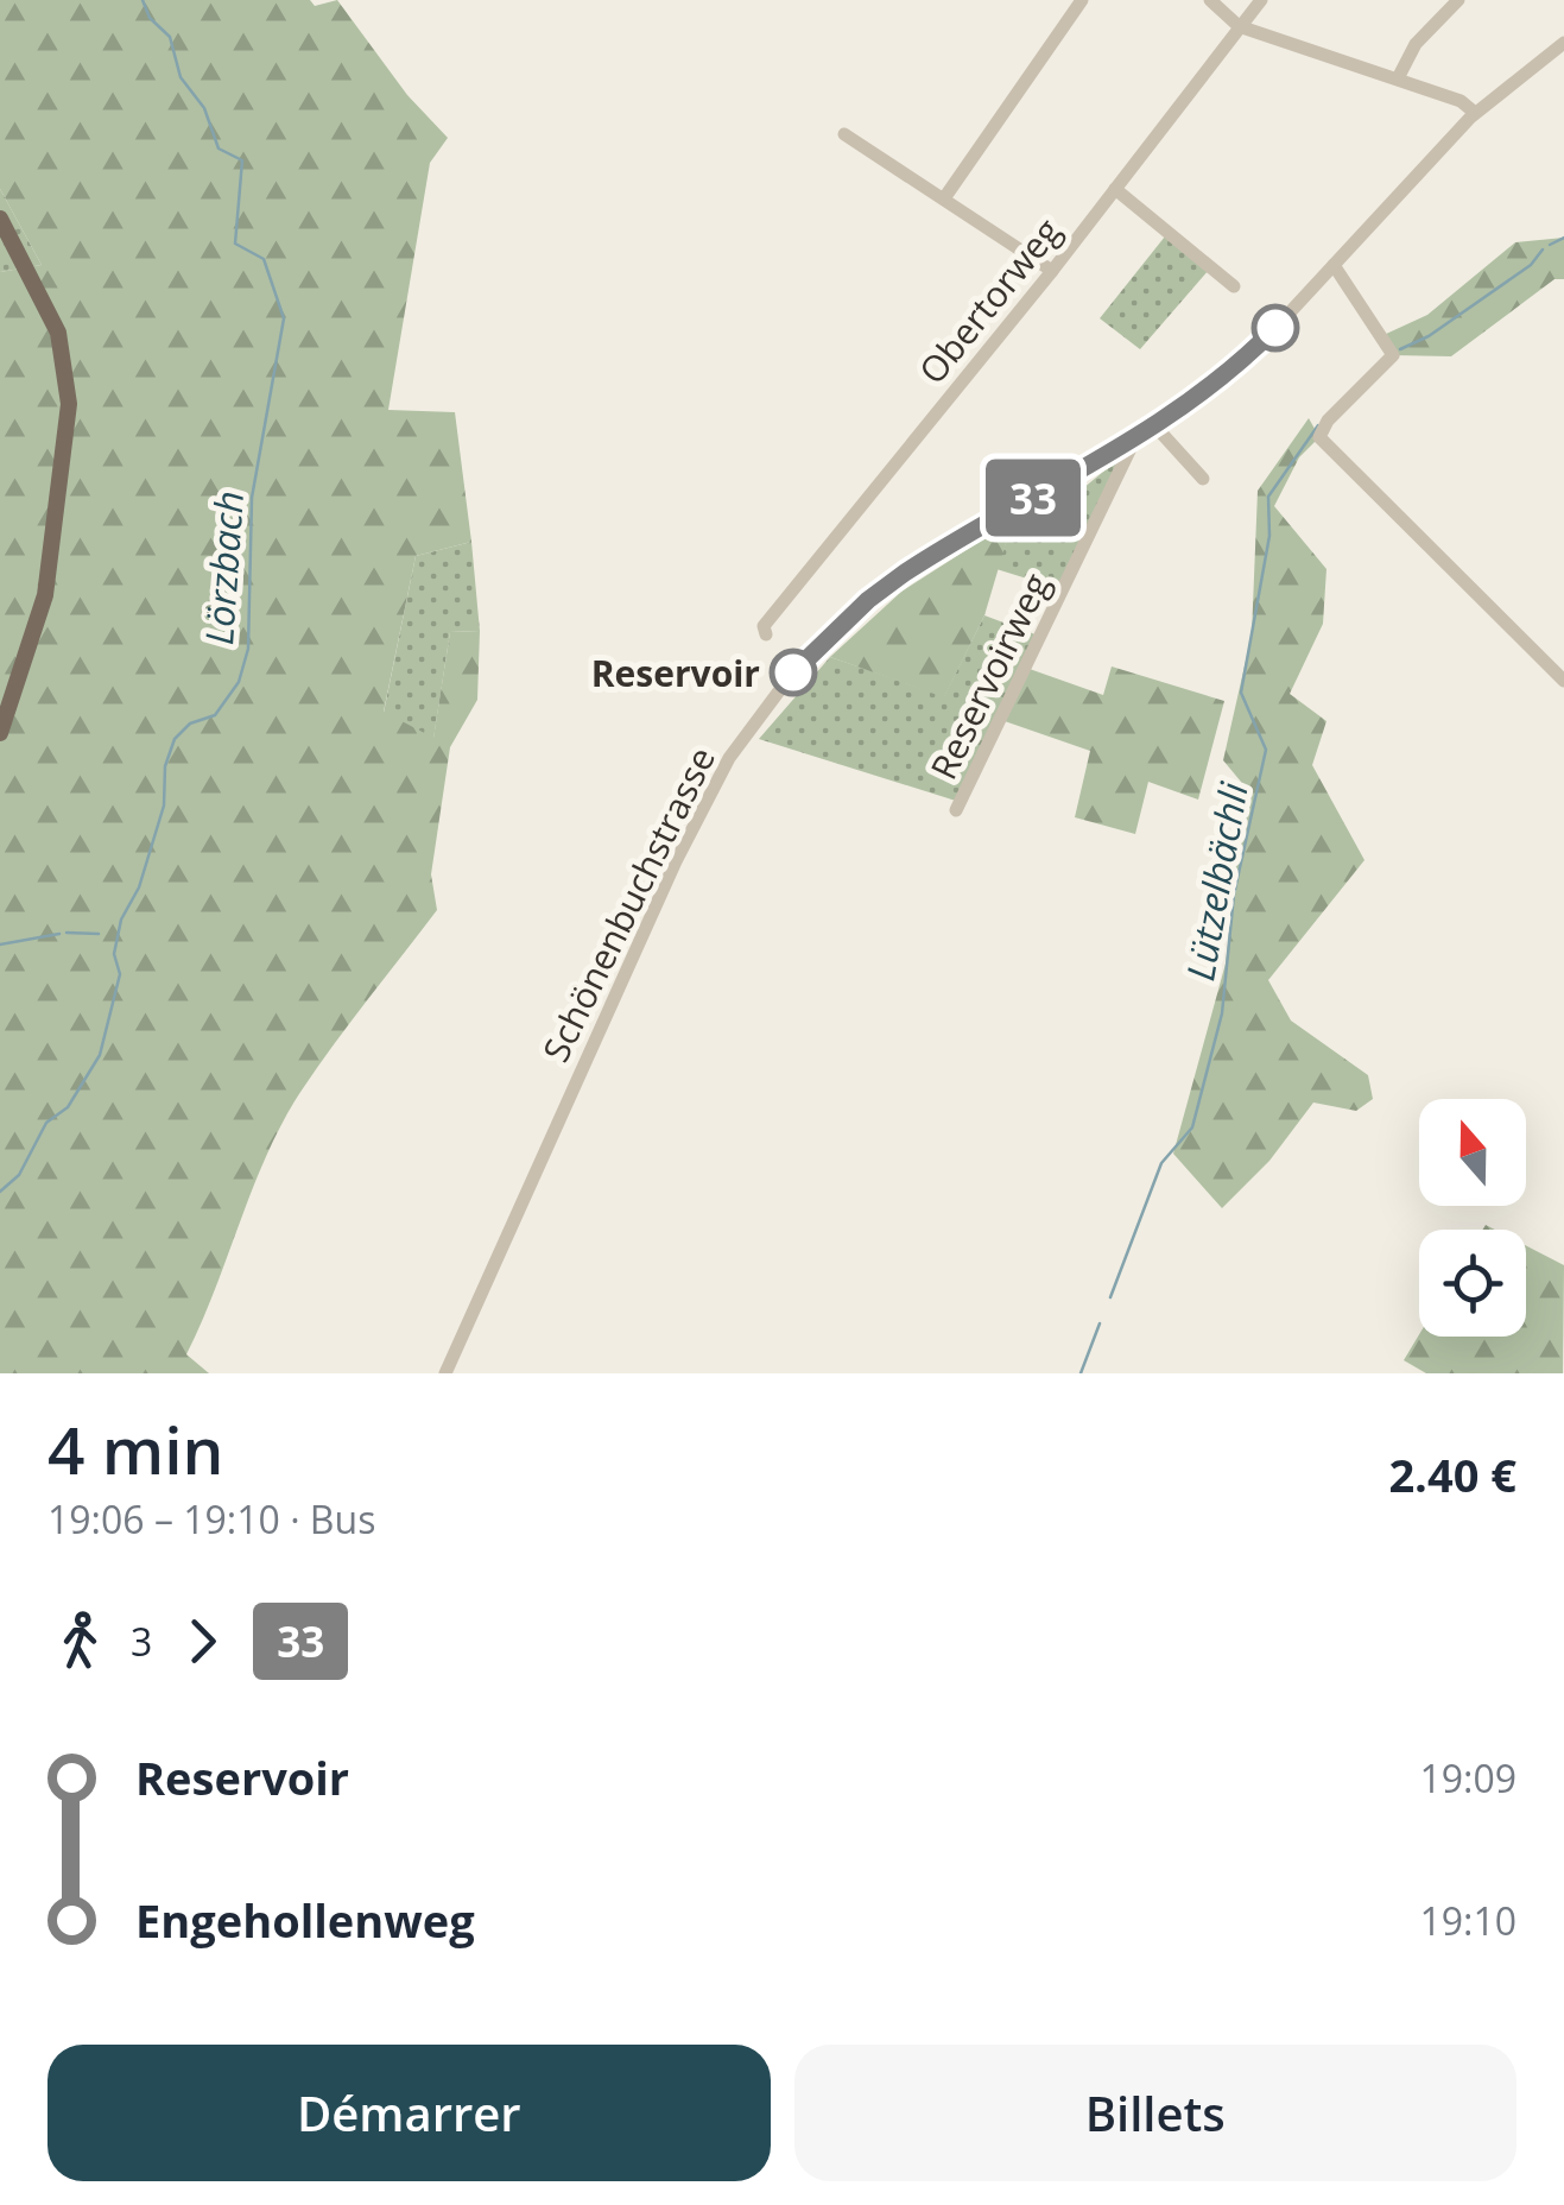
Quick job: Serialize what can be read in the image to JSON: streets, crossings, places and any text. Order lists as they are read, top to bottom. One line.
{"streets":{"street":["Obertorweg","Reservoirweg","Schönenbuchstrasse"]},"crossings":[["Reservoirweg","Schönenbuchstrasse"]],"water":["Lörzbach","Lützelbächli"],"places":["Reservoir"],"lines":["bus line 33"],"north":"top","page":{"on_map":"33","heading":["4 min","19:06 – 19:10 · Bus","2.40 €"],"legs":["3","33"],"list":[{"name":"Reservoir","value":"19:09"},{"name":"Engehollenweg","value":"19:10"}],"buttons":["Démarrer","Billets"]}}
